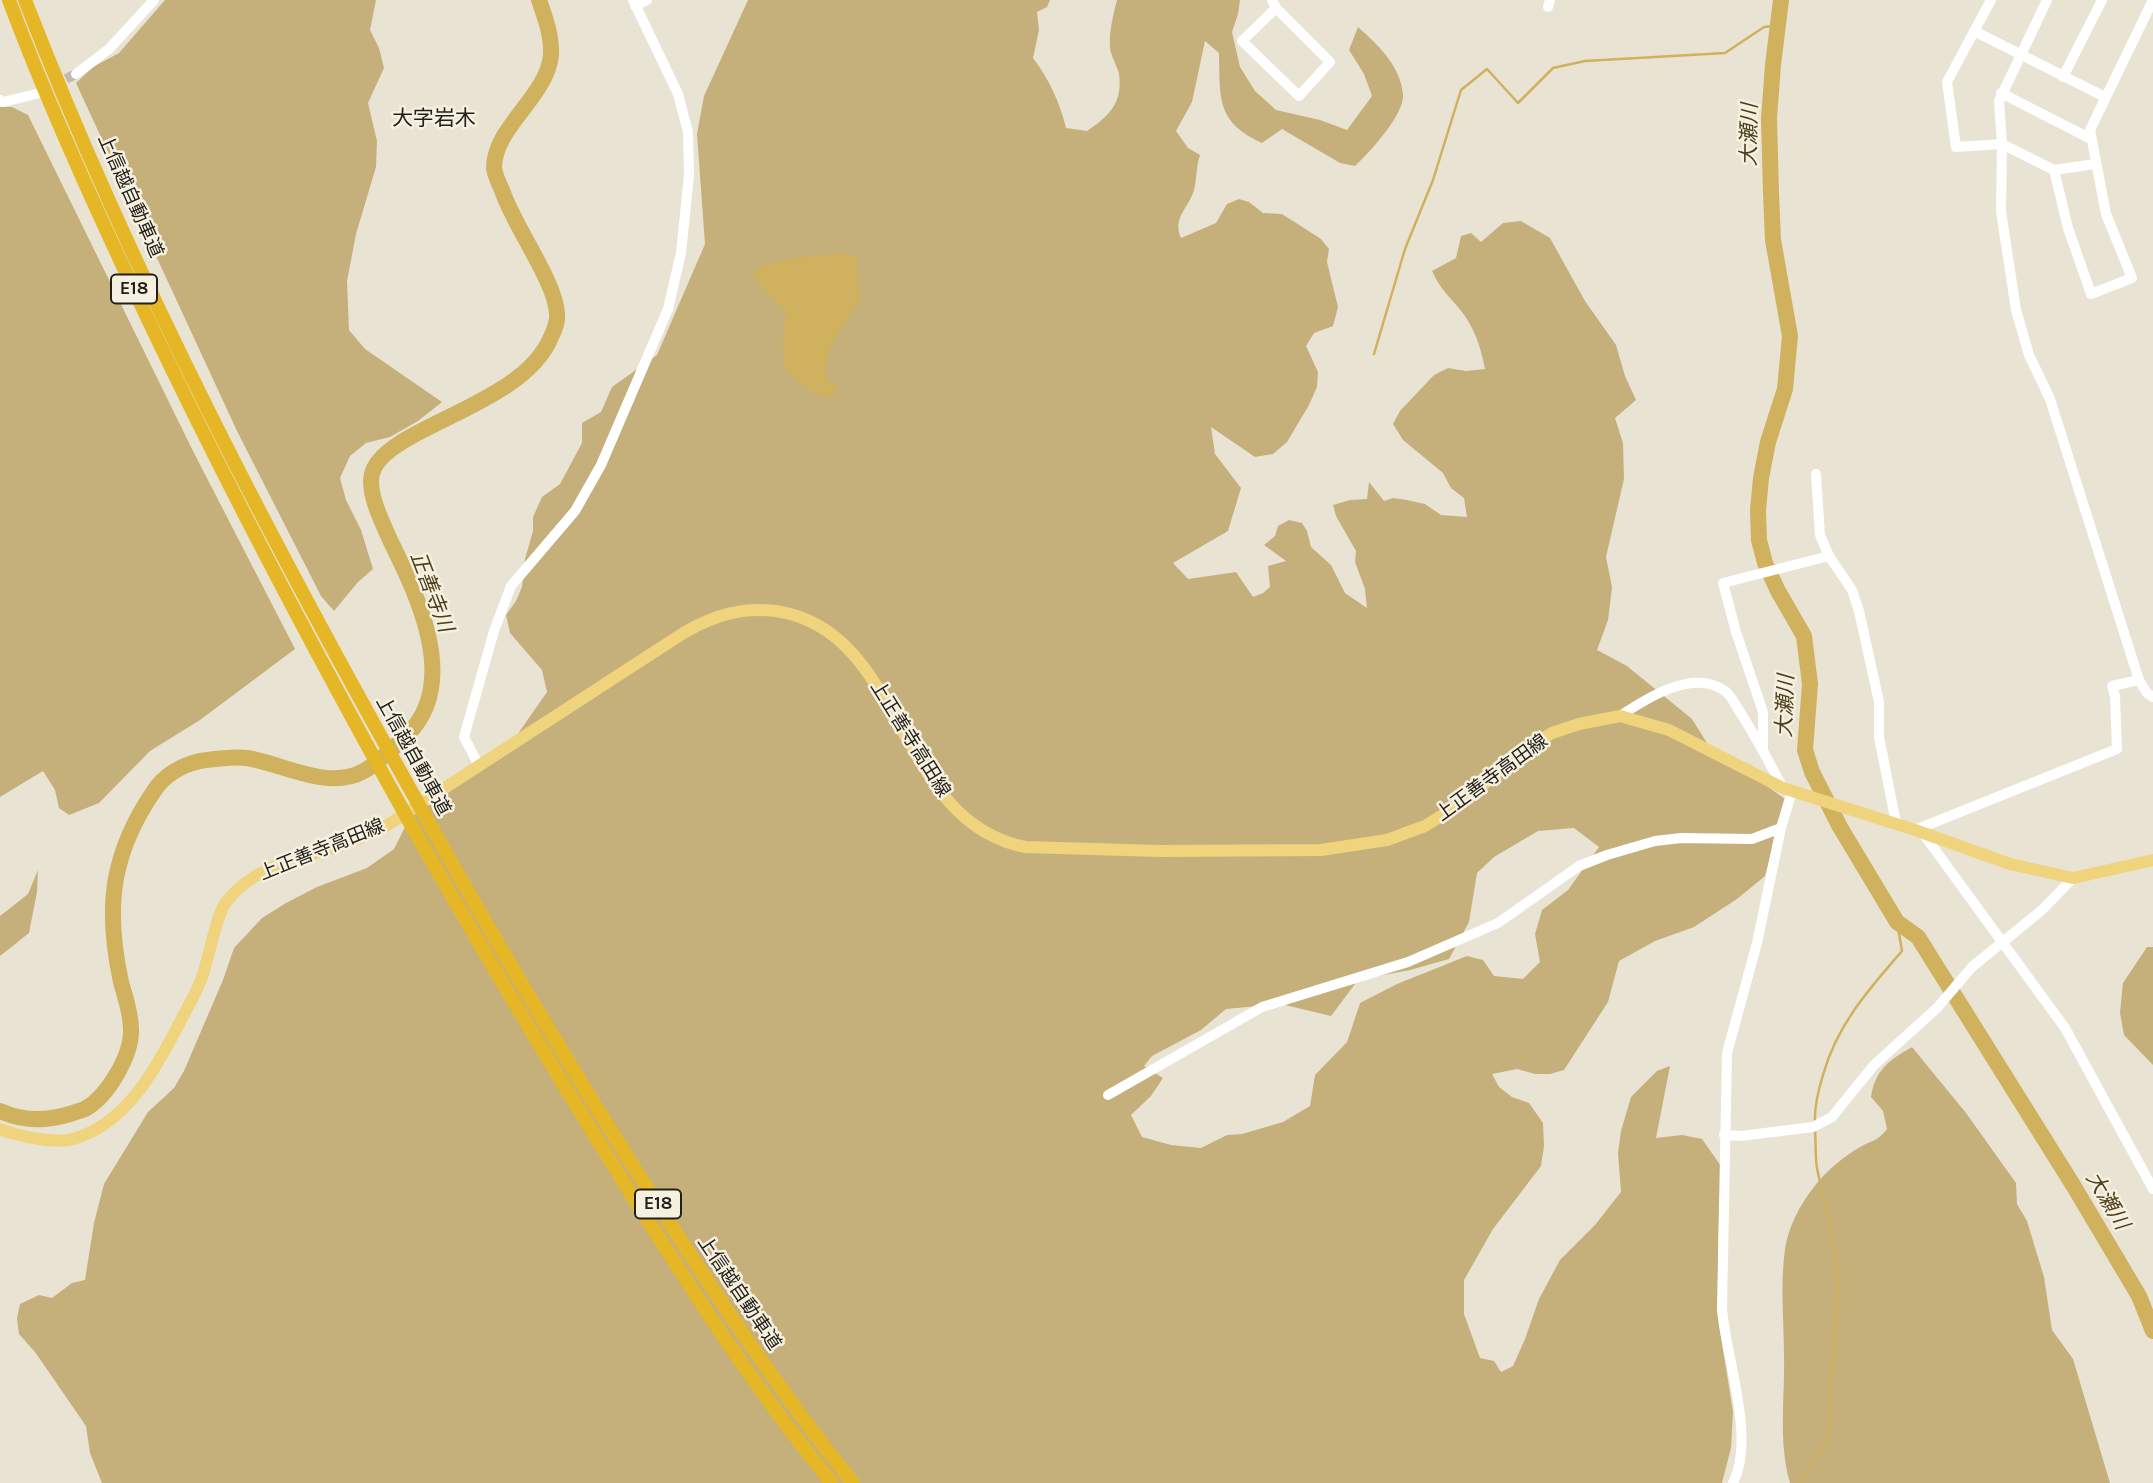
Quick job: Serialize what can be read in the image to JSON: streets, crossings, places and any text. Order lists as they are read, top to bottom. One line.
{"streets":{"highway":["上信越自動車道","E18"],"main road":["上正善寺高田線"]},"districts":["大字岩木"],"water":["大瀬川","正善寺川"]}
